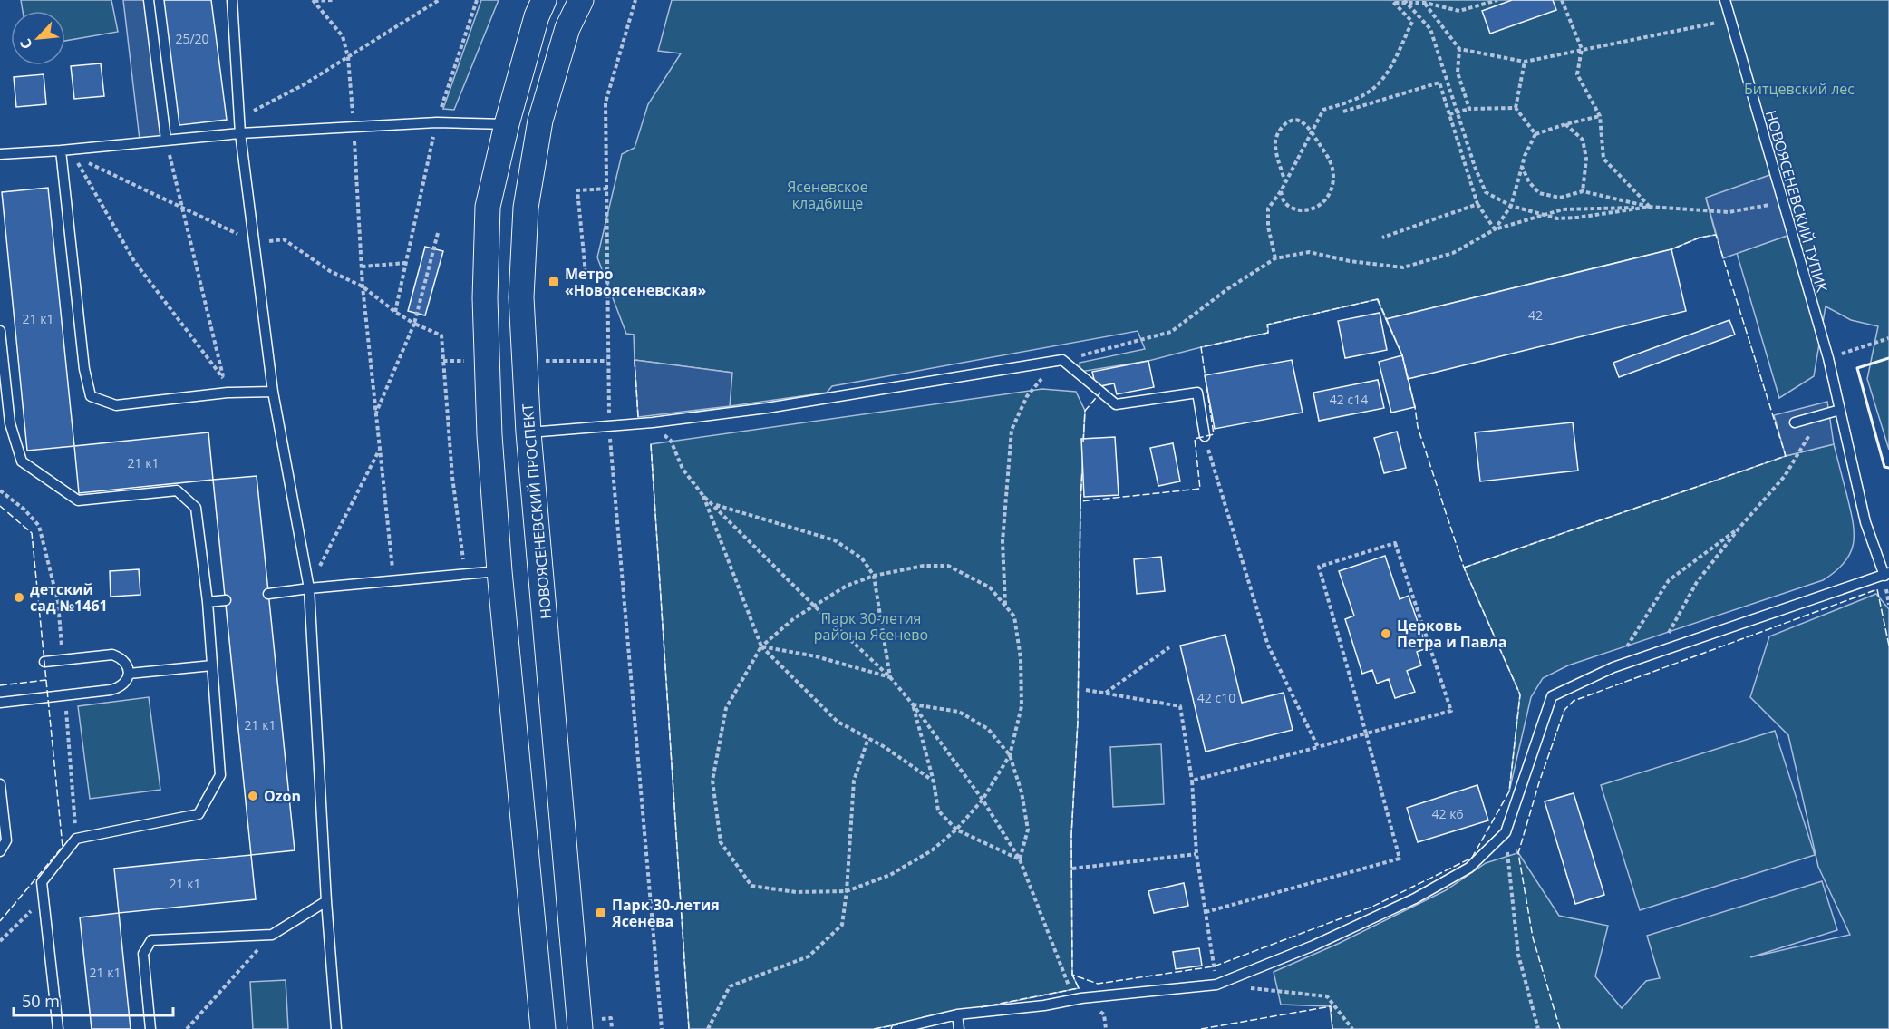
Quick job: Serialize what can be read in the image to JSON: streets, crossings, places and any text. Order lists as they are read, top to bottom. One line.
{"streets":{"street":["НОВОЯСЕНЕВСКИЙ ПРОСПЕКТ"],"lane":["НОВОЯСЕНЕВСКИЙ ТУПИК"]},"parks":["Битцевский лес","Ясеневское кладбище","Парк 30-летия района Ясенево"],"places":{"transit":["Метро «Новоясеневская»","Парк 30-летия Ясенева"],"other":["детский сад №1461","Церковь Петра и Павла","Ozon"]},"house_numbers":["25/20","42","21 к1","42 с14","21 к1","42 с10","21 к1","42 к6","21 к1","21 к1"],"scale_bar":"50 m","north":"bottom left"}
